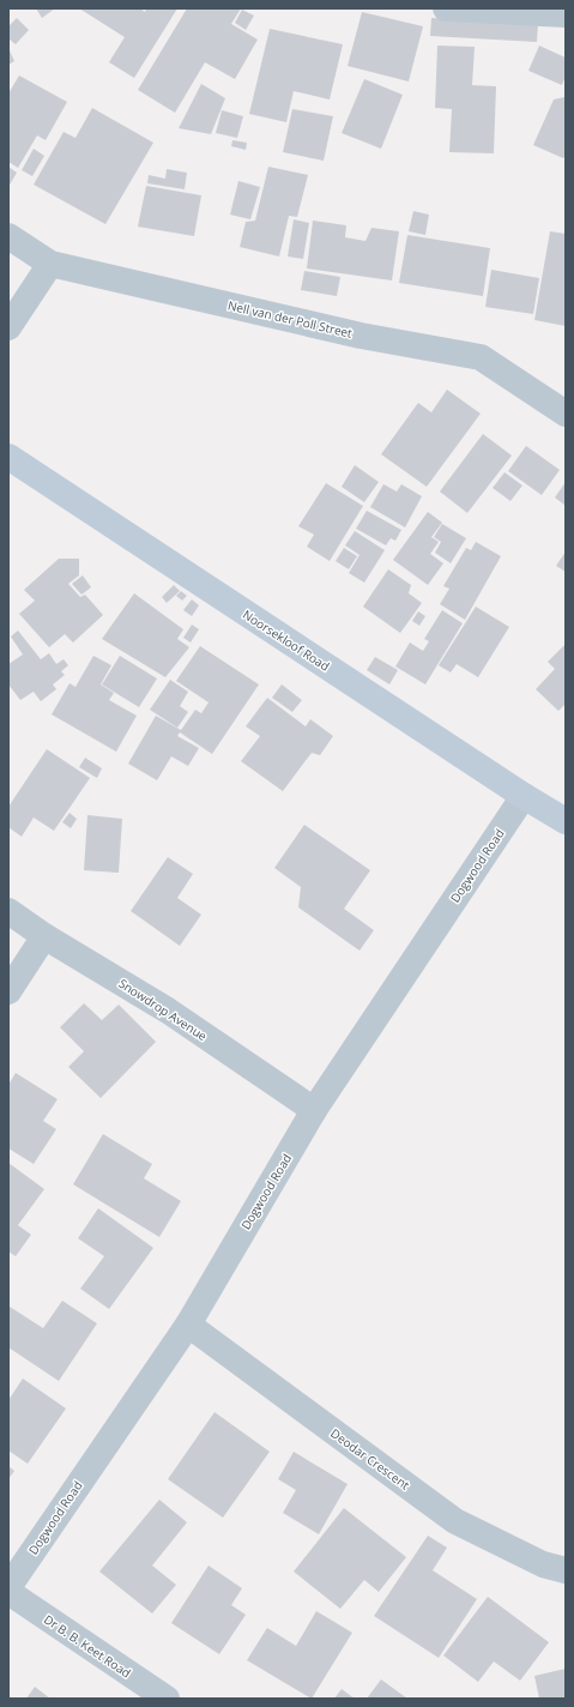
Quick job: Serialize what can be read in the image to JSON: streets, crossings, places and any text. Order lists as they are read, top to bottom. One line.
{"streets":{"street":["Nell van der Poll Street","Noorsekloof Road","Dogwood Road","Snowdrop Avenue","Deodar Crescent","Dr B. B. Keet Road"]},"crossings":[["Noorsekloof Road","Dogwood Road"],["Dogwood Road","Snowdrop Avenue"],["Dogwood Road","Deodar Crescent"]]}
